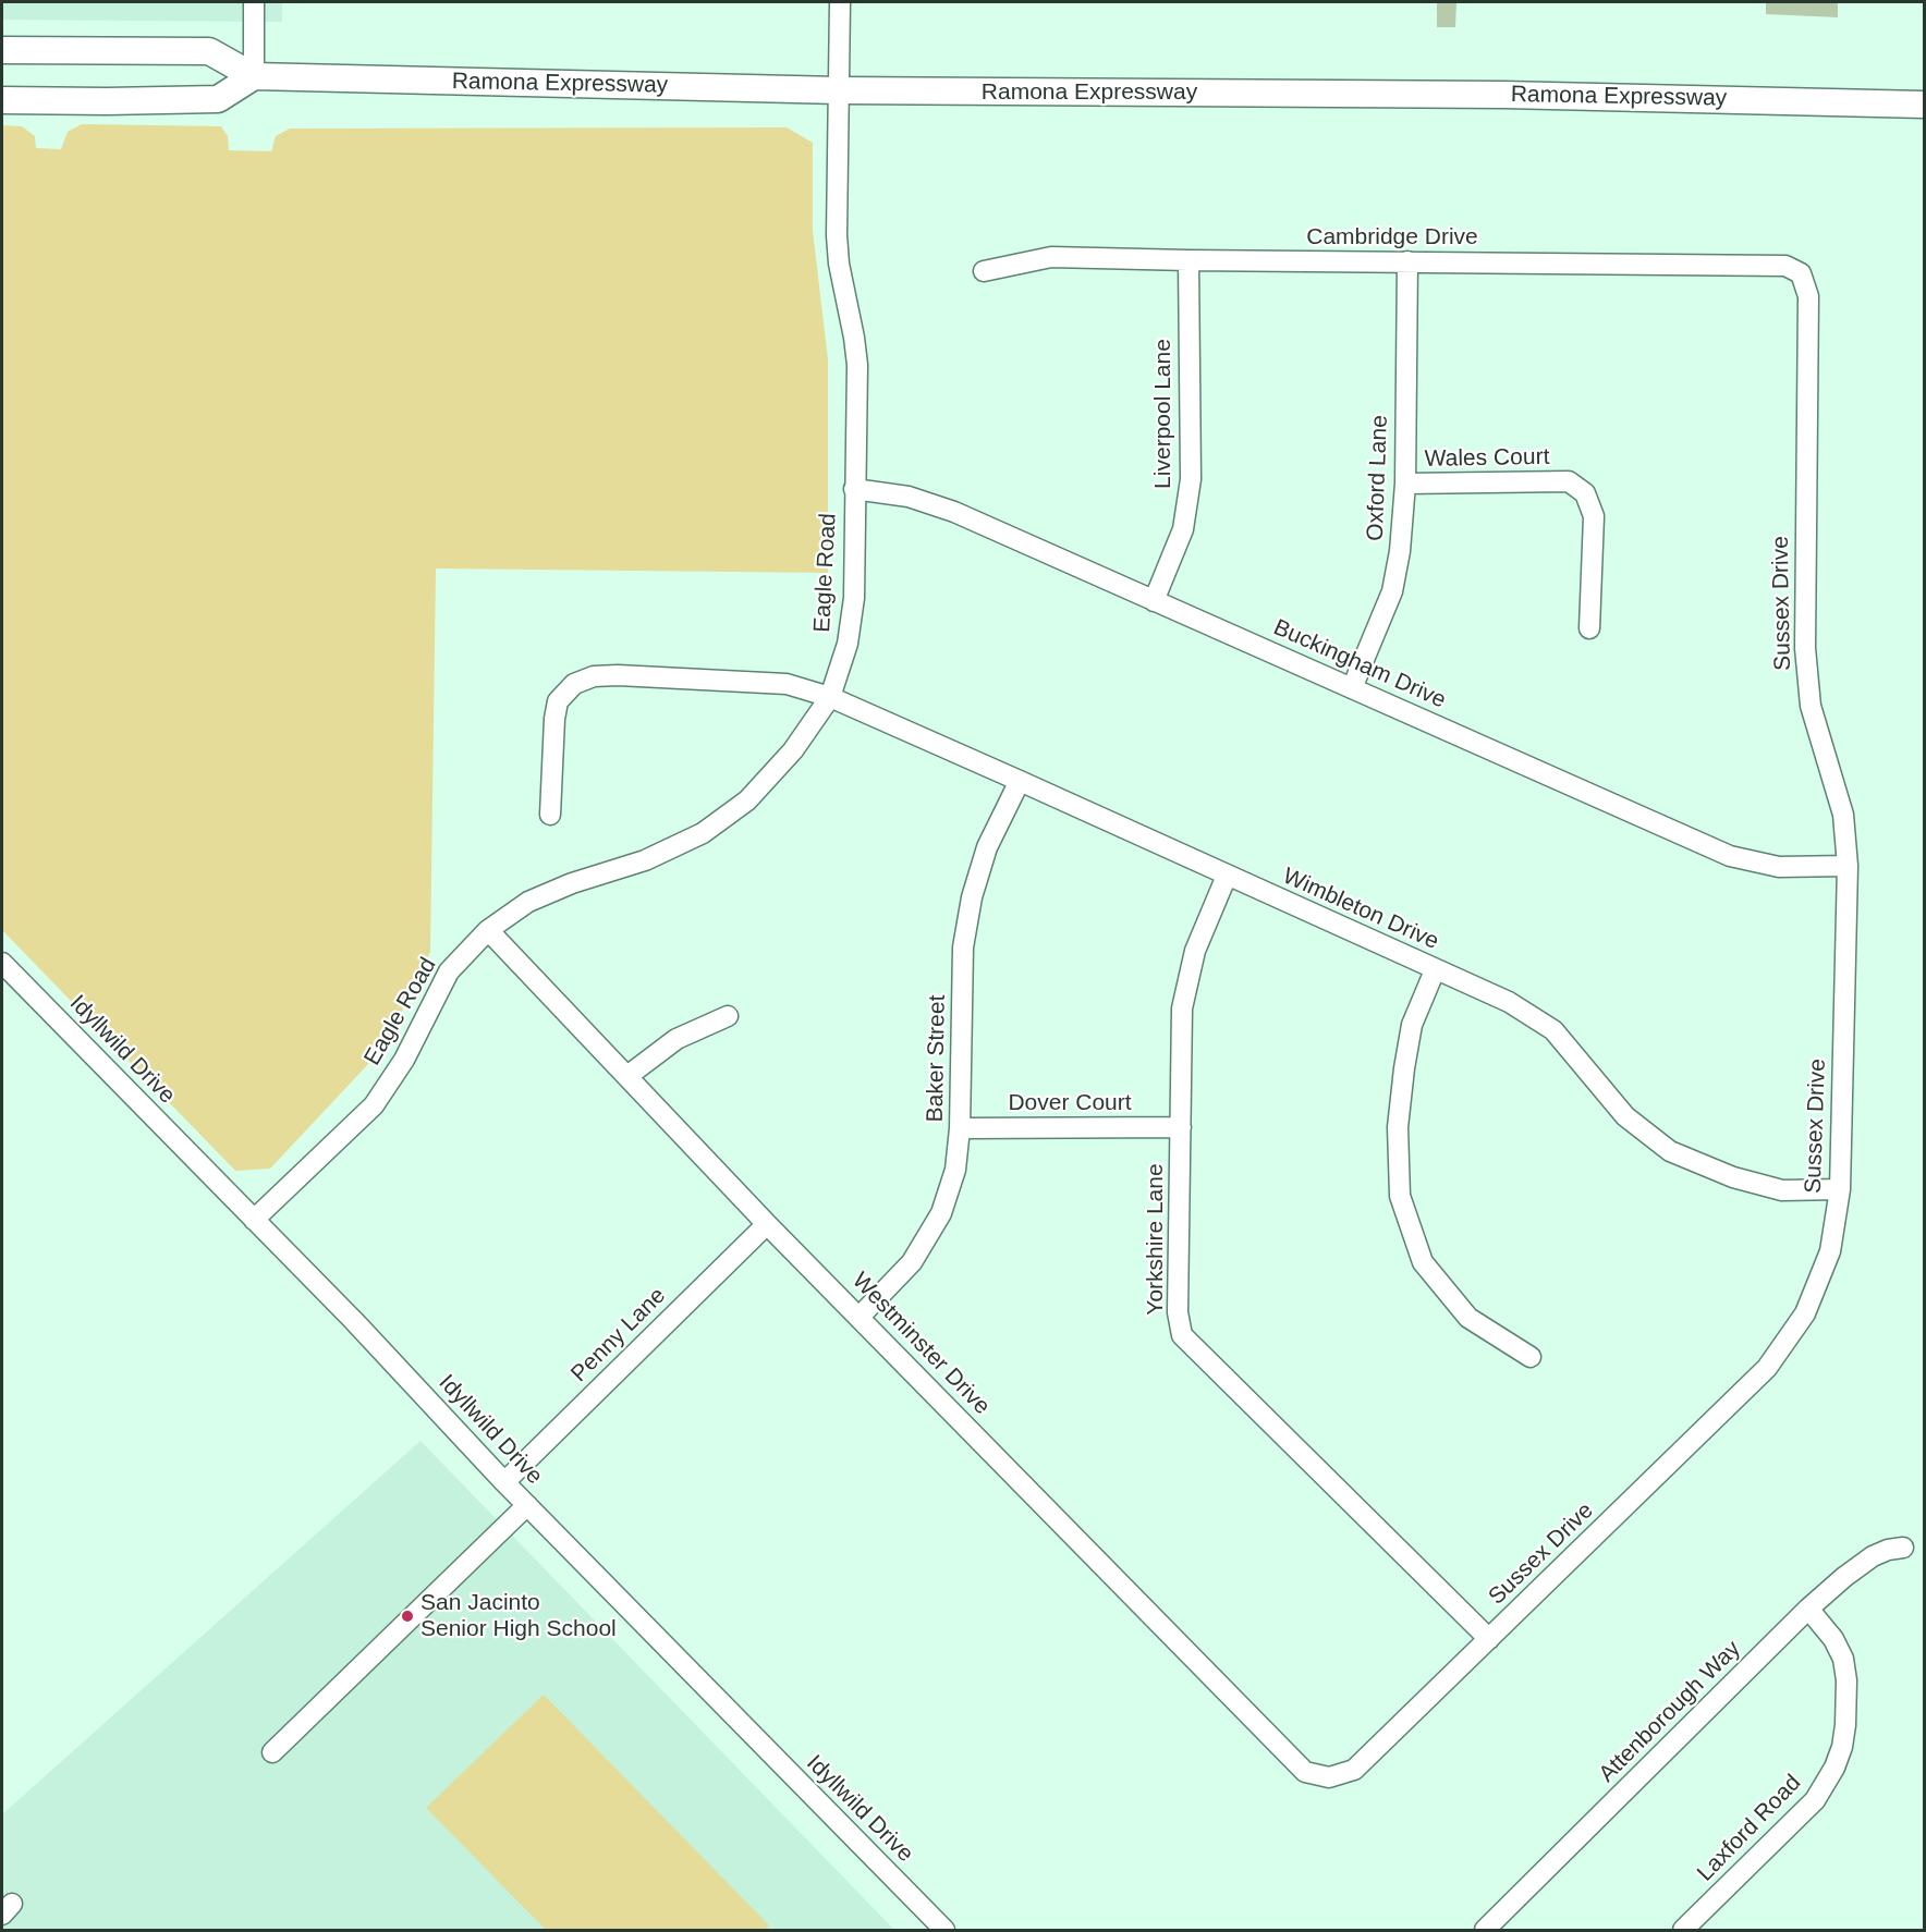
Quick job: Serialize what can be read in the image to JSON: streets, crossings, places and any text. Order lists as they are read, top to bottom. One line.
{"streets":{"main road":["Ramona Expressway"],"street":["Cambridge Drive","Liverpool Lane","Wales Court","Oxford Lane","Eagle Road","Sussex Drive","Buckingham Drive","Wimbleton Drive","Idyllwild Drive","Baker Street","Dover Court","Yorkshire Lane","Penny Lane","Westminster Drive","Attenborough Way","Laxford Road"]},"crossings":[["Ramona Expressway","Eagle Road"],["Cambridge Drive","Liverpool Lane"],["Cambridge Drive","Oxford Lane"],["Cambridge Drive","Sussex Drive"],["Liverpool Lane","Buckingham Drive"],["Wales Court","Oxford Lane"],["Oxford Lane","Buckingham Drive"],["Eagle Road","Buckingham Drive"],["Eagle Road","Wimbleton Drive"],["Eagle Road","Idyllwild Drive"],["Eagle Road","Westminster Drive"],["Sussex Drive","Buckingham Drive"],["Sussex Drive","Wimbleton Drive"],["Sussex Drive","Yorkshire Lane"],["Sussex Drive","Westminster Drive"],["Wimbleton Drive","Baker Street"],["Wimbleton Drive","Yorkshire Lane"],["Idyllwild Drive","Penny Lane"],["Baker Street","Dover Court"],["Baker Street","Westminster Drive"],["Dover Court","Yorkshire Lane"],["Penny Lane","Westminster Drive"],["Attenborough Way","Laxford Road"]],"places":["San Jacinto Senior High School"]}
